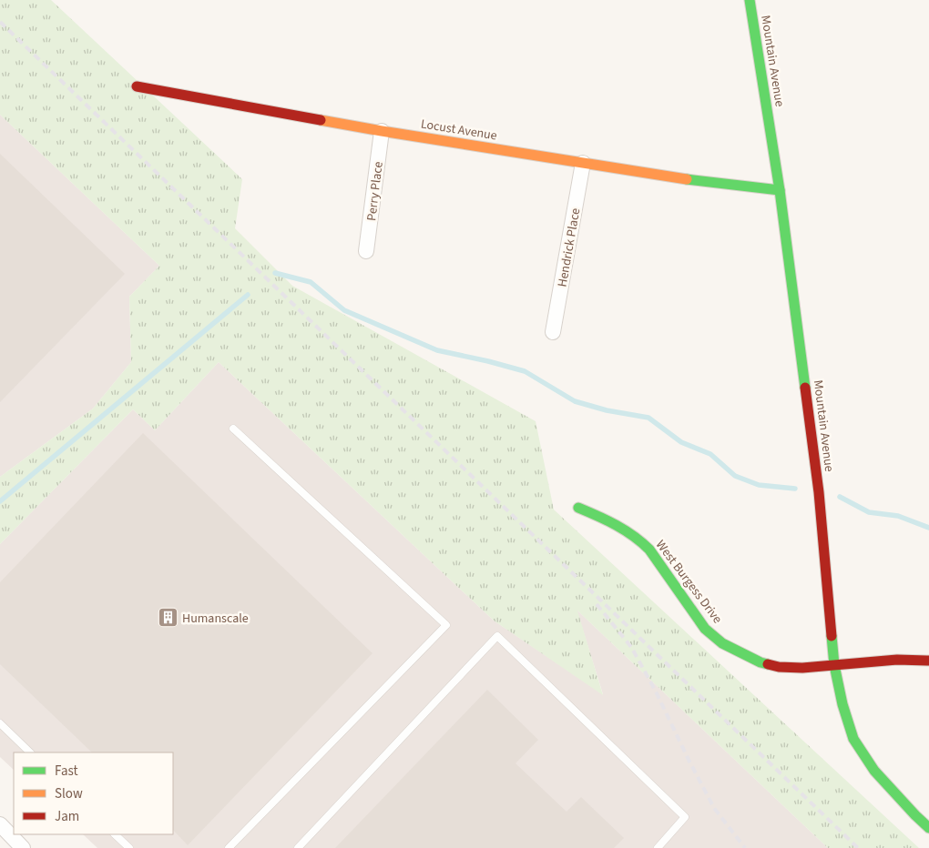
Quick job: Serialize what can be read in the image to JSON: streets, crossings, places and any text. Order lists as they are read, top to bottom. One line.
{"streets":{"street":["Mountain Avenue","Locust Avenue","Perry Place","Hendrick Place","West Burgess Drive"]},"crossings":[["Mountain Avenue","Locust Avenue"],["Mountain Avenue","West Burgess Drive"],["Locust Avenue","Perry Place"],["Locust Avenue","Hendrick Place"]],"places":{"building":["Humanscale"]},"legend":["Fast","Slow","Jam"]}
